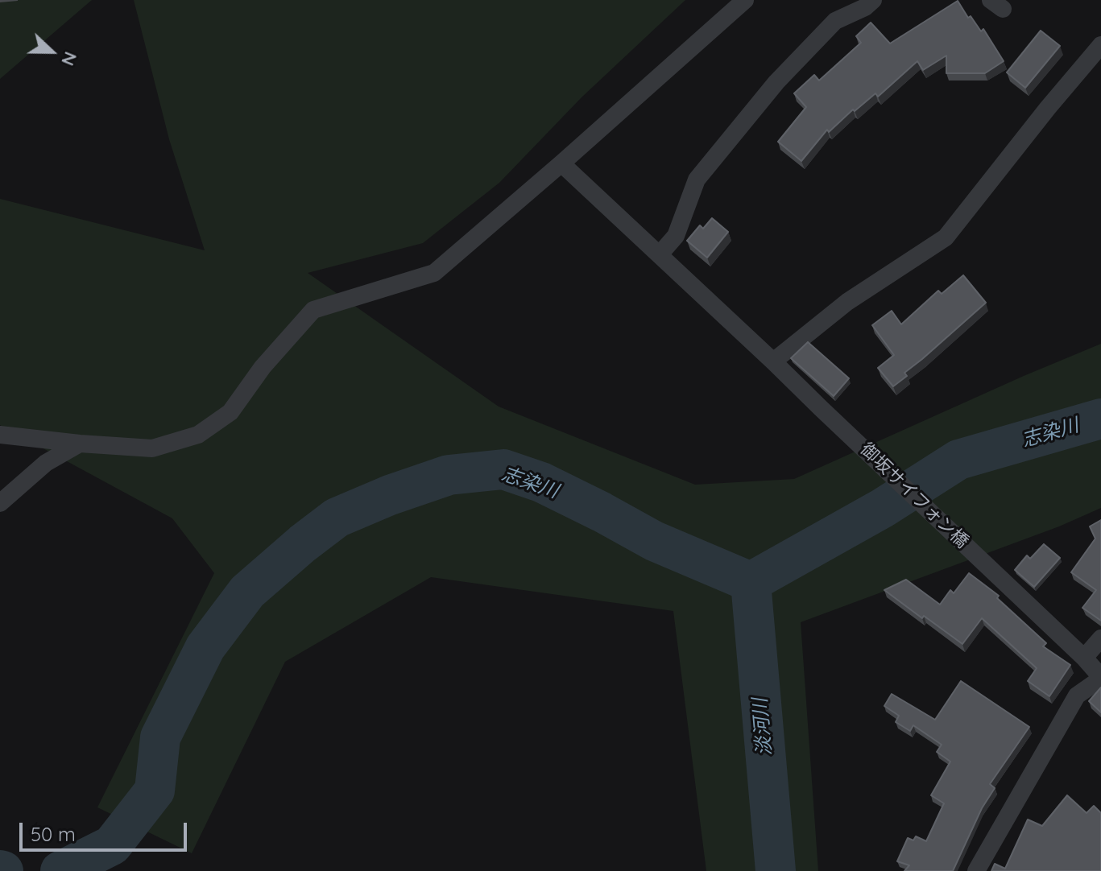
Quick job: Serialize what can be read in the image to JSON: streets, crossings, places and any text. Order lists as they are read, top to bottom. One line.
{"streets":{"street":["御坂サイフォン橋"]},"water":["志染川","淡河川"],"scale_bar":"50 m","north":"right"}
